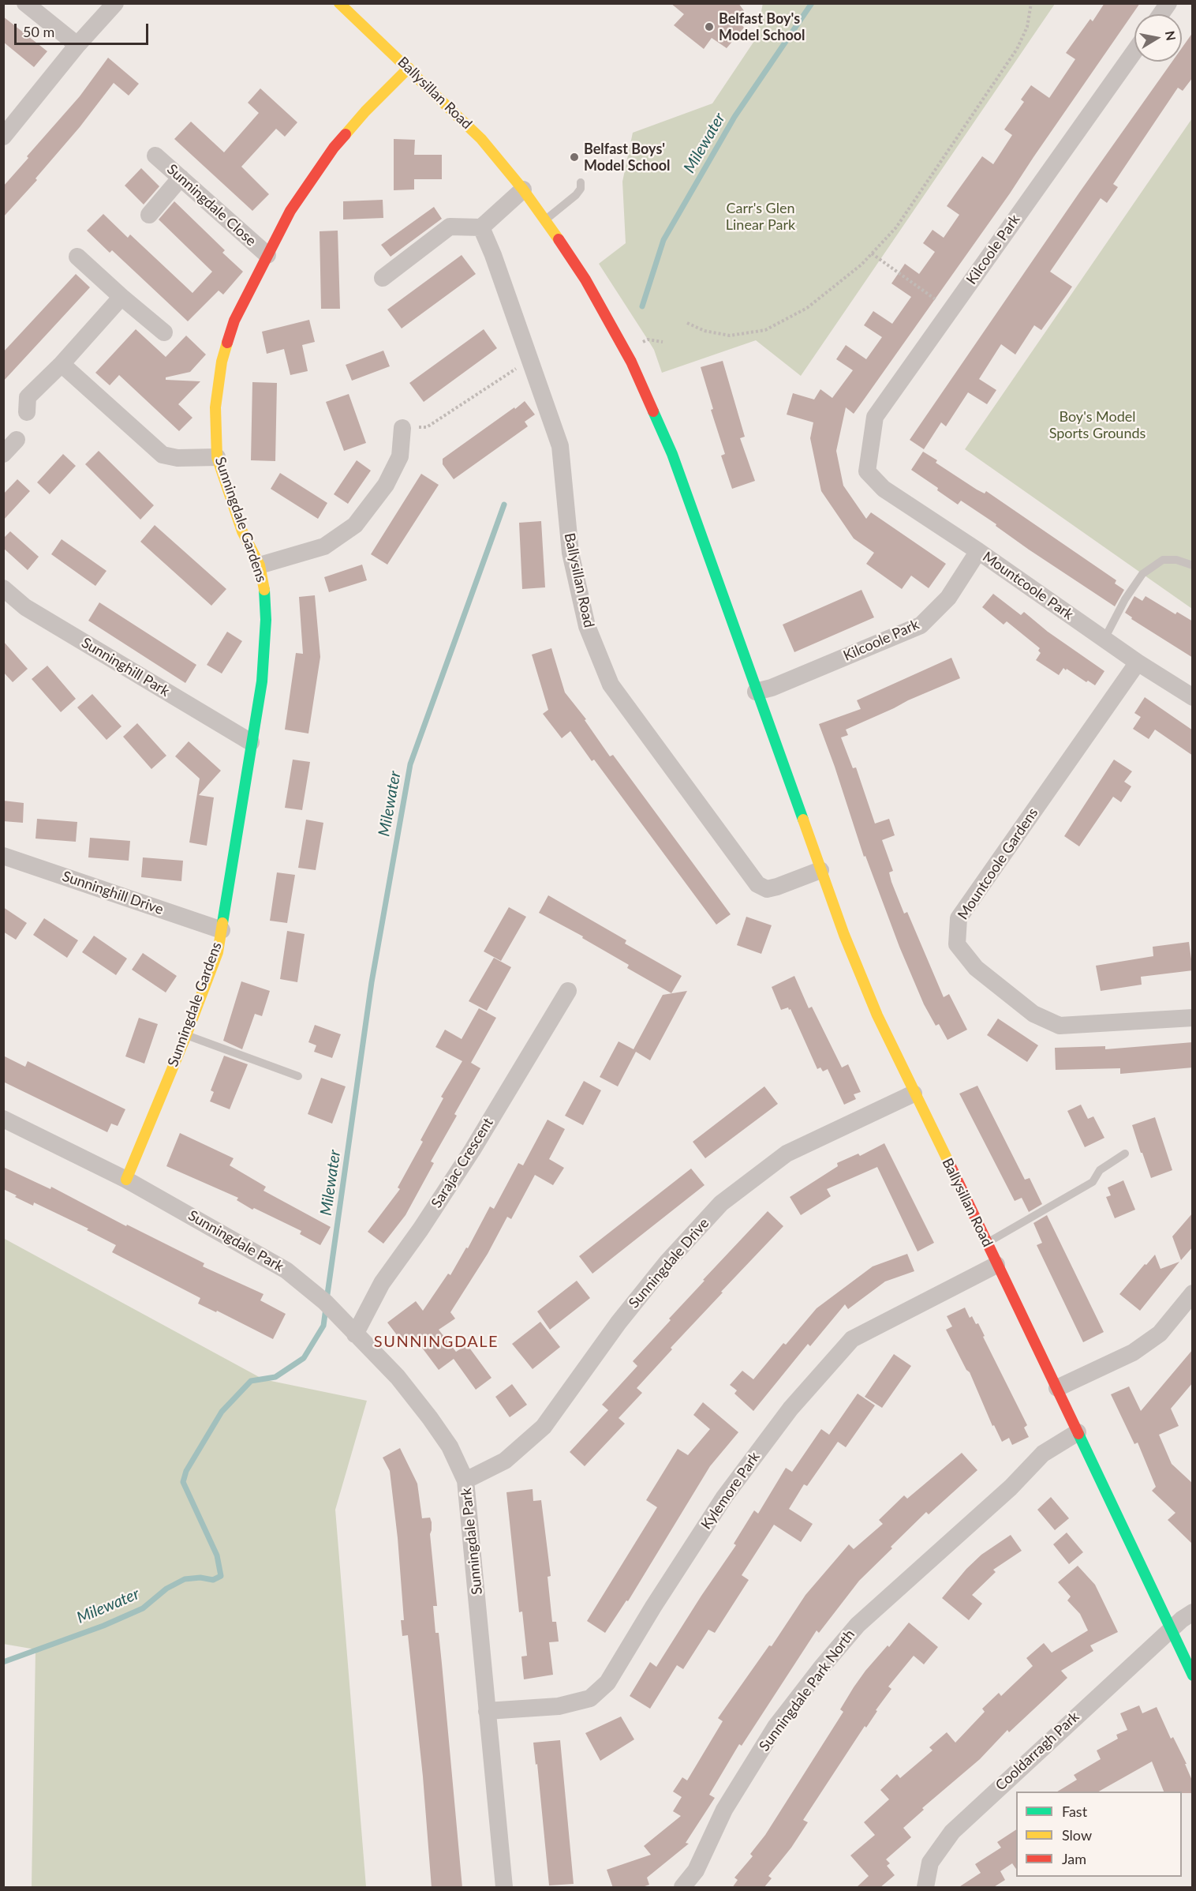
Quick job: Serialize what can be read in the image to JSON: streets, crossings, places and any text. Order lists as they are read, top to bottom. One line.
{"streets":{"main road":["Ballysillan Road","Sunningdale Gardens"],"street":["Sunningdale Close","Kilcoole Park","Mountcoole Park","Sunninghill Park","Mountcoole Gardens","Sunninghill Drive","Sarajac Crescent","Sunningdale Park","Sunningdale Drive","Kylemore Park","Sunningdale Park North","Cooldarragh Park"]},"crossings":[["Ballysillan Road","Kilcoole Park"],["Ballysillan Road","Sunningdale Gardens"],["Ballysillan Road","Sunningdale Drive"],["Ballysillan Road","Kylemore Park"],["Ballysillan Road","Sunningdale Park North"],["Ballysillan Road","Cooldarragh Park"],["Sunningdale Close","Sunningdale Gardens"],["Kilcoole Park","Mountcoole Park"],["Sunningdale Gardens","Sunninghill Park"],["Sunningdale Gardens","Sunninghill Drive"],["Sunningdale Gardens","Sunningdale Park"],["Mountcoole Park","Mountcoole Gardens"],["Sarajac Crescent","Sunningdale Park"],["Sunningdale Park","Sunningdale Drive"],["Sunningdale Park","Kylemore Park"]],"districts":["SUNNINGDALE"],"water":["Milewater"],"parks":["Carr's Glen Linear Park","Boy's Model Sports Grounds"],"places":["Belfast Boy's Model School","Belfast Boys' Model School"],"legend":["Fast","Slow","Jam"],"scale_bar":"50 m","north":"right"}
